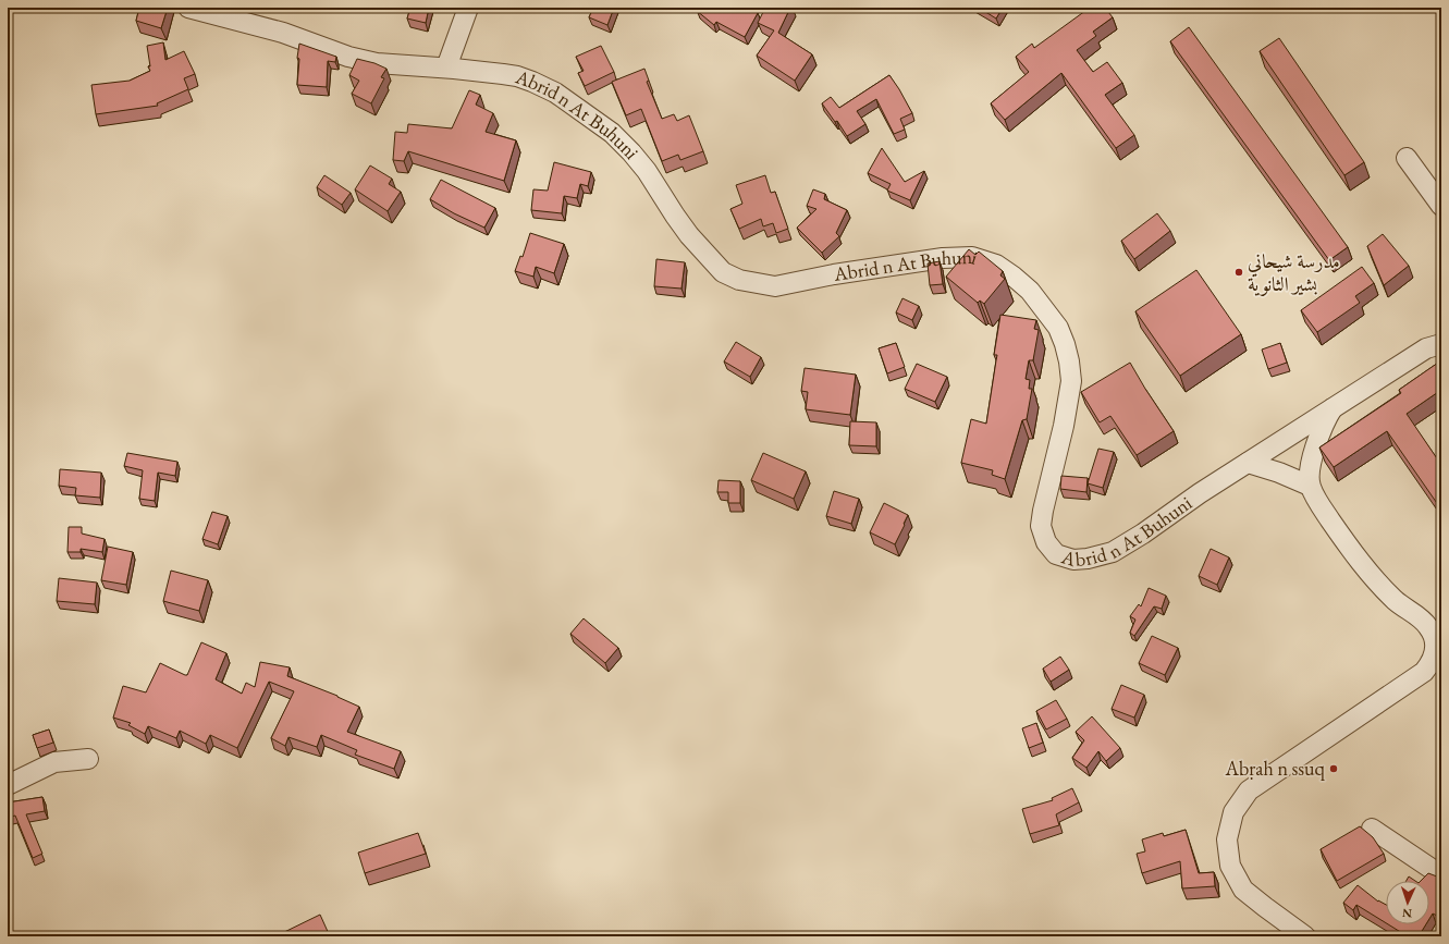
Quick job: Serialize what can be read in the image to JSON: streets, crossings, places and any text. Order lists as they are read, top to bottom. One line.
{"streets":{"street":["Abrid n At Buhuni"]},"places":["مدرسة شيحاني بشير الثانوية","Abṛah n ssuq"],"north":"bottom"}
